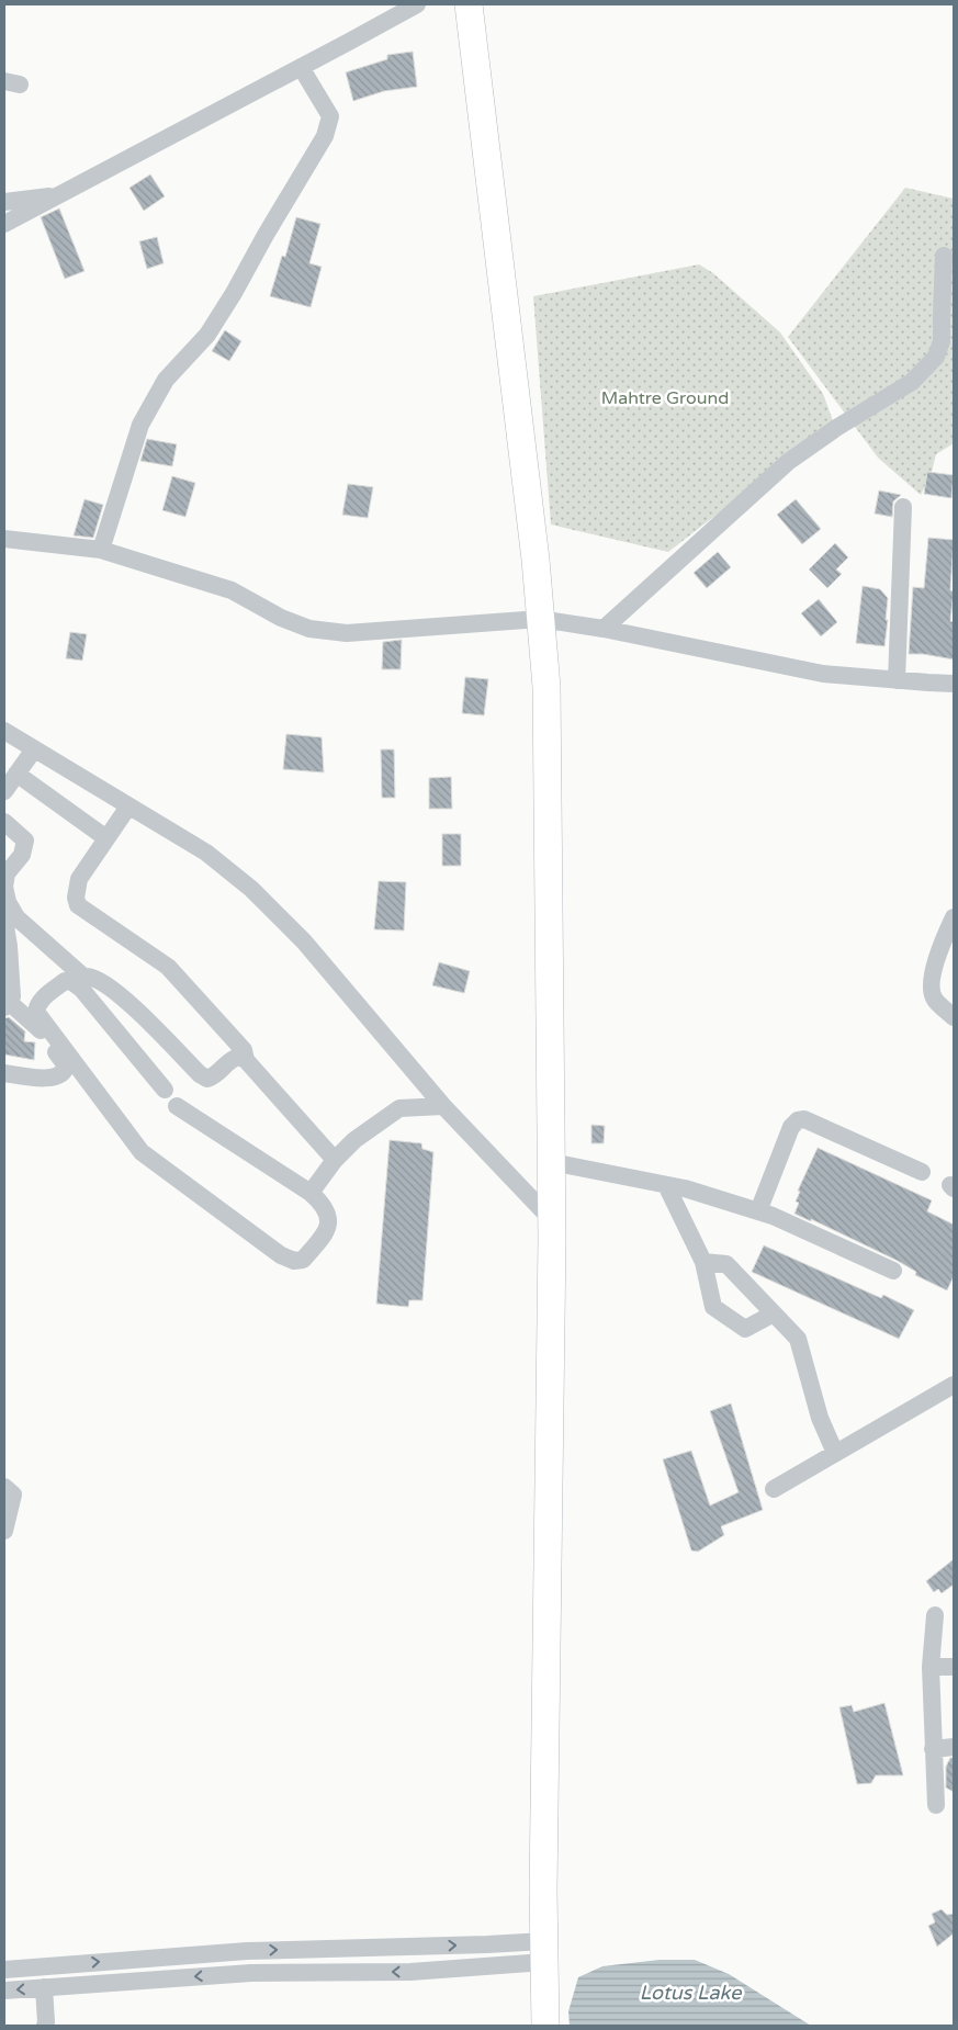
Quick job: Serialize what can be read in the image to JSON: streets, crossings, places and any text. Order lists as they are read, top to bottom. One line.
{"water":["Lotus Lake"],"parks":["Mahtre Ground"]}
